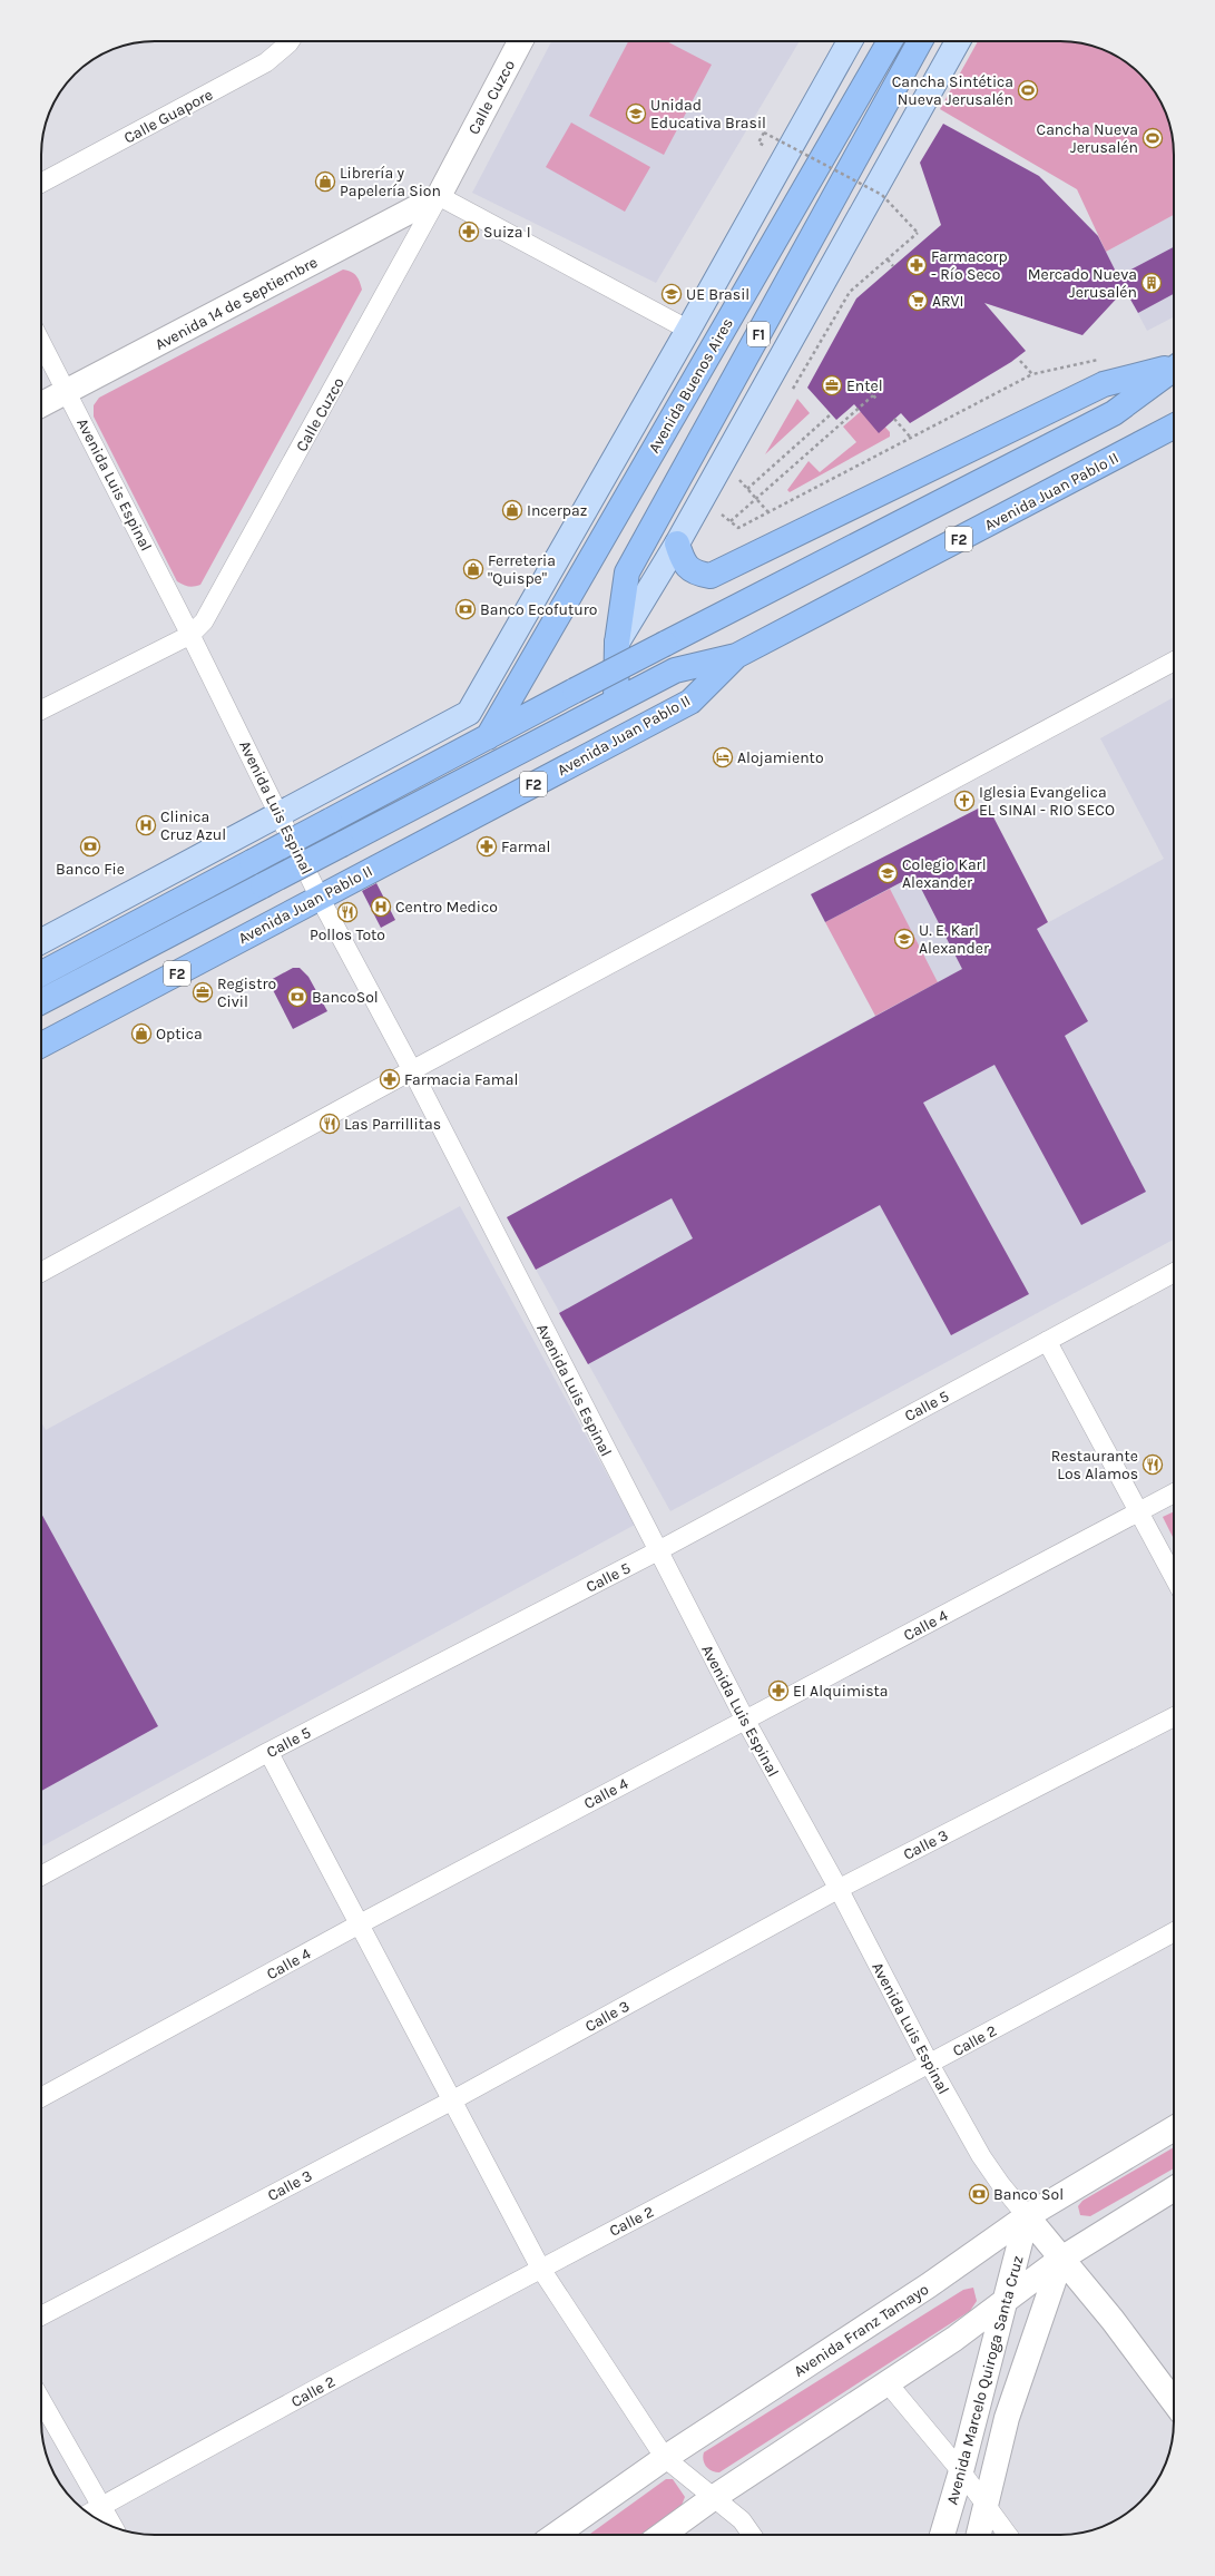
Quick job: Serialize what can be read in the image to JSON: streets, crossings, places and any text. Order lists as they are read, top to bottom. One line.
{"streets":{"highway":["F1","Avenida Buenos Aires","Avenida Juan Pablo II","F2"],"street":["Calle Cuzco","Calle Guapore","Avenida 14 de Septiembre","Avenida Luis Espinal","Calle 5","Calle 4","Calle 3","Calle 2","Avenida Franz Tamayo","Avenida Marcelo Quiroga Santa Cruz"]},"crossings":[["Calle Cuzco","Avenida 14 de Septiembre"],["Calle Cuzco","Avenida Luis Espinal"],["Avenida 14 de Septiembre","Avenida Luis Espinal"],["F1","F2"],["Avenida Buenos Aires","Avenida Luis Espinal"],["Avenida Luis Espinal","Avenida Juan Pablo II"],["Avenida Luis Espinal","Calle 5"],["Avenida Luis Espinal","Calle 4"],["Avenida Luis Espinal","Calle 3"],["Avenida Luis Espinal","Calle 2"],["Avenida Luis Espinal","Avenida Franz Tamayo"],["Avenida Luis Espinal","Avenida Marcelo Quiroga Santa Cruz"],["Avenida Juan Pablo II","F2"],["Avenida Franz Tamayo","Avenida Marcelo Quiroga Santa Cruz"]],"places":{"sports":["Cancha Sintética Nueva Jerusalén","Cancha Nueva Jerusalén"],"school or university":["Unidad Educativa Brasil","UE Brasil","Colegio Karl Alexander","U. E. Karl Alexander"],"shop":["Librería y Papelería Sion","Incerpaz","Ferreteria \"Quispe\"","Optica"],"pharmacy":["Suiza I","Farmacorp - Río Seco","Farmal","Farmacia Famal","El Alquimista"],"building":["Mercado Nueva Jerusalén"],"supermarket":["ARVI"],"office":["Entel","Registro Civil"],"bank":["Banco Ecofuturo","Banco Fie","BancoSol","Banco Sol"],"hotel":["Alojamiento"],"church":["Iglesia Evangelica EL SINAI - RIO SECO"],"hospital":["Clinica Cruz Azul","Centro Medico"],"restaurant":["Pollos Toto","Las Parrillitas","Restaurante Los Alamos"]}}
